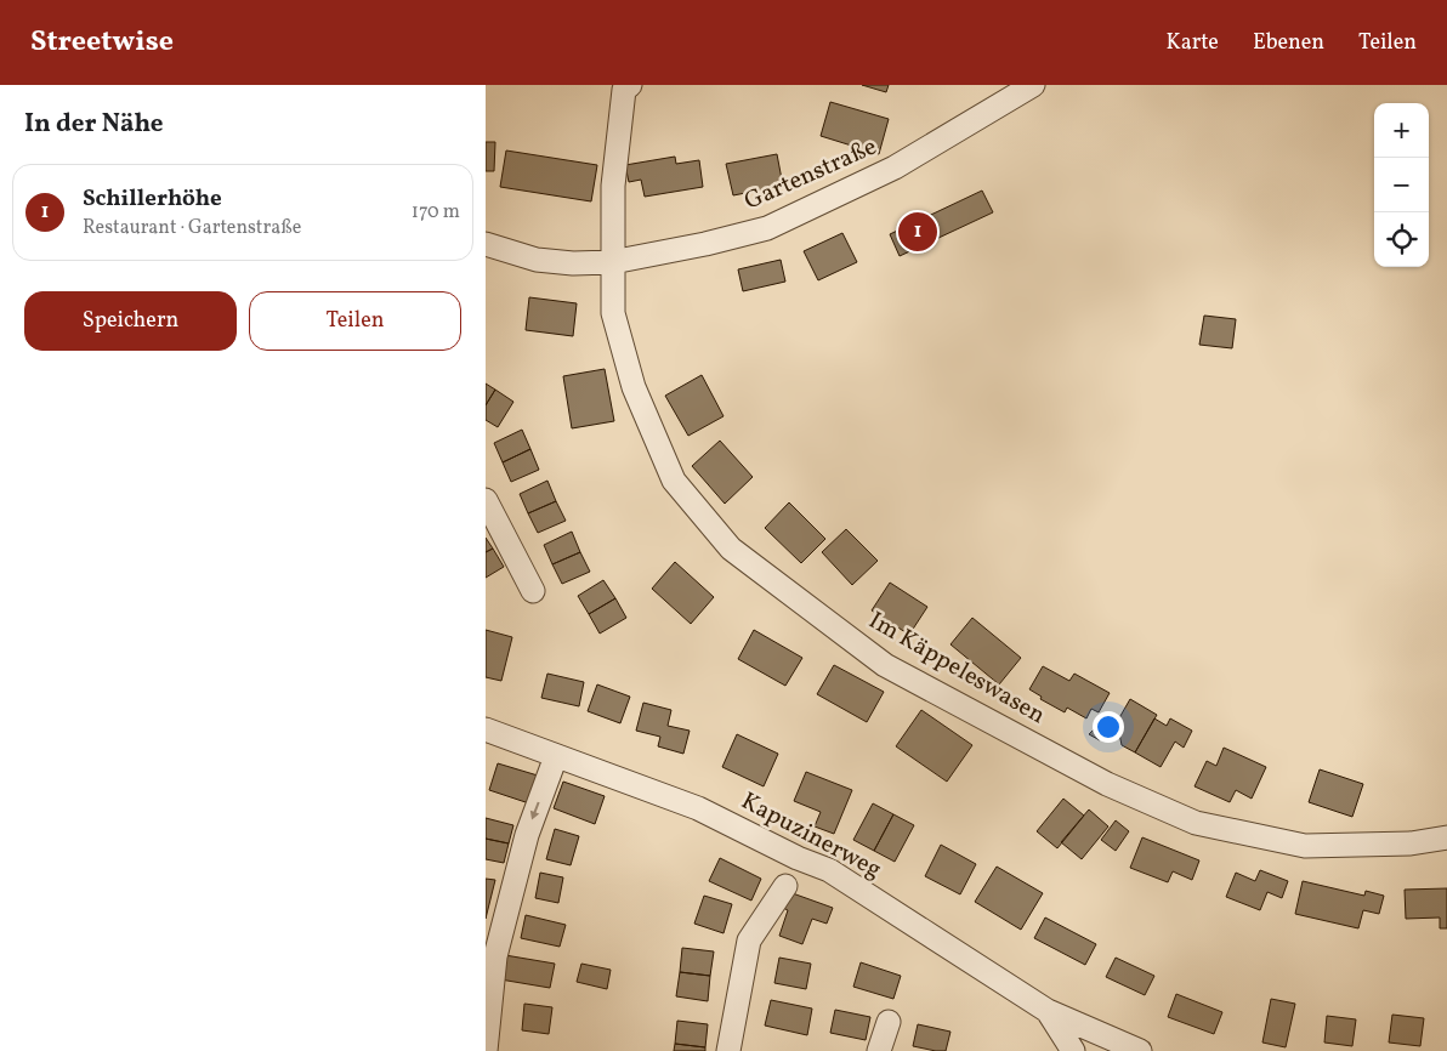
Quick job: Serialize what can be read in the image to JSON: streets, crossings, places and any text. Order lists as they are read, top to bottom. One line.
{"streets":{"street":["Gartenstraße","Im Käppeleswasen","Kapuzinerweg"]},"crossings":[["Gartenstraße","Im Käppeleswasen"]],"page":{"header":"Streetwise","nav":["Karte","Ebenen","Teilen"],"heading":"In der Nähe","map_buttons":["+","−"],"list":[{"mark":"1","name":"Schillerhöhe","note":"Restaurant · Gartenstraße","value":"170 m"}],"pins":"1","buttons":["Speichern","Teilen"]}}
